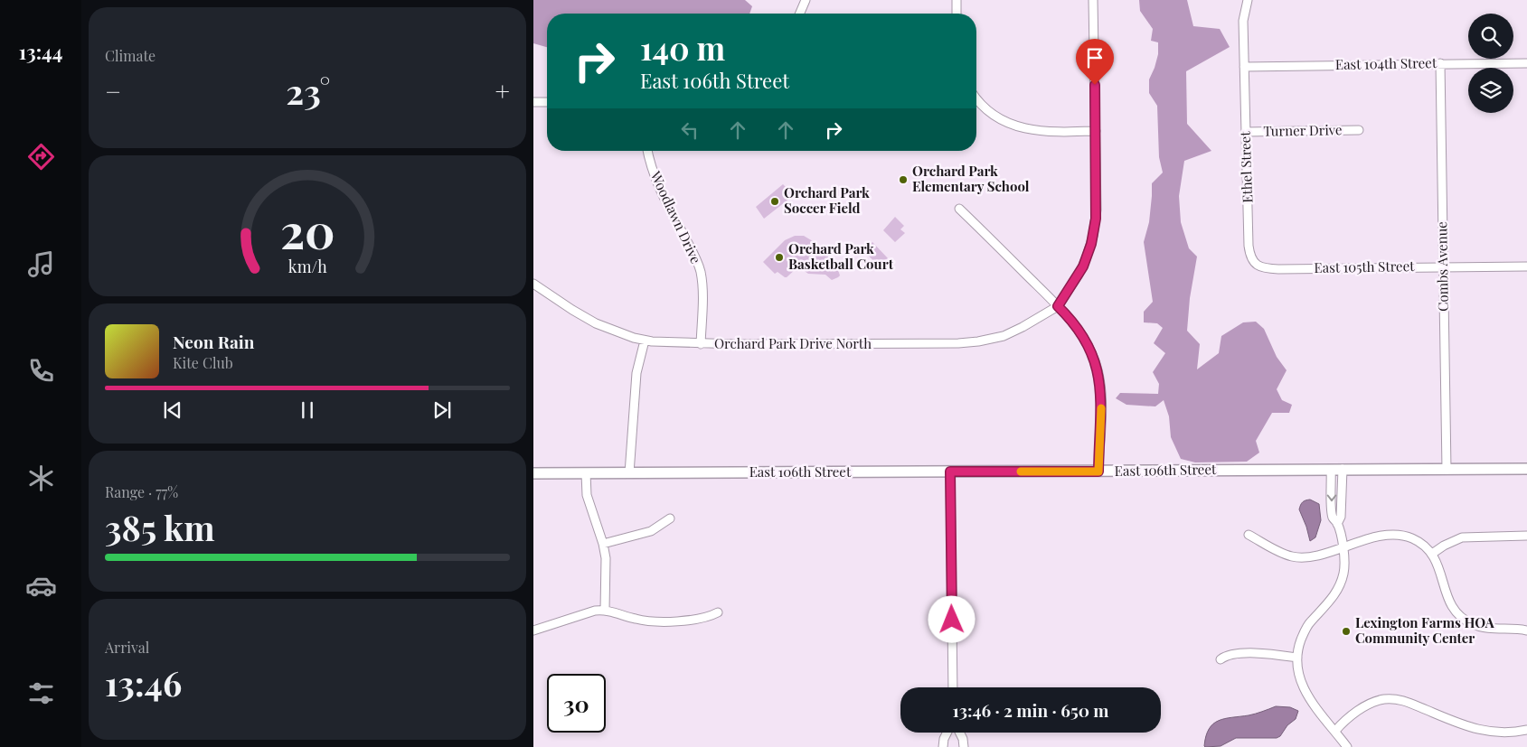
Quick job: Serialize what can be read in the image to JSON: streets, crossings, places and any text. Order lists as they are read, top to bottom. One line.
{"streets":{"street":["East 104th Street","Turner Drive","Ethel Street","Woodlawn Drive","Combs Avenue","East 105th Street","Orchard Park Drive North","East 106th Street"]},"crossings":[["East 104th Street","Ethel Street"],["East 104th Street","Combs Avenue"],["Turner Drive","Ethel Street"],["Ethel Street","East 105th Street"],["Woodlawn Drive","Orchard Park Drive North"],["Combs Avenue","East 105th Street"],["Combs Avenue","East 106th Street"]],"places":["Orchard Park Elementary School","Orchard Park Soccer Field","Orchard Park Basketball Court","Lexington Farms HOA Community Center"],"page":{"tabs":"13:44","tile":["Climate",["Range · 77%","385 km"],["Arrival","13:46"]],"turn":["140 m","East 106th Street"],"heat":["−","23°","+"],"song":["Neon Rain","Kite Club"],"limit":"30","trip":"13:46 · 2 min · 650 m","gauge":["20","km/h"]}}
